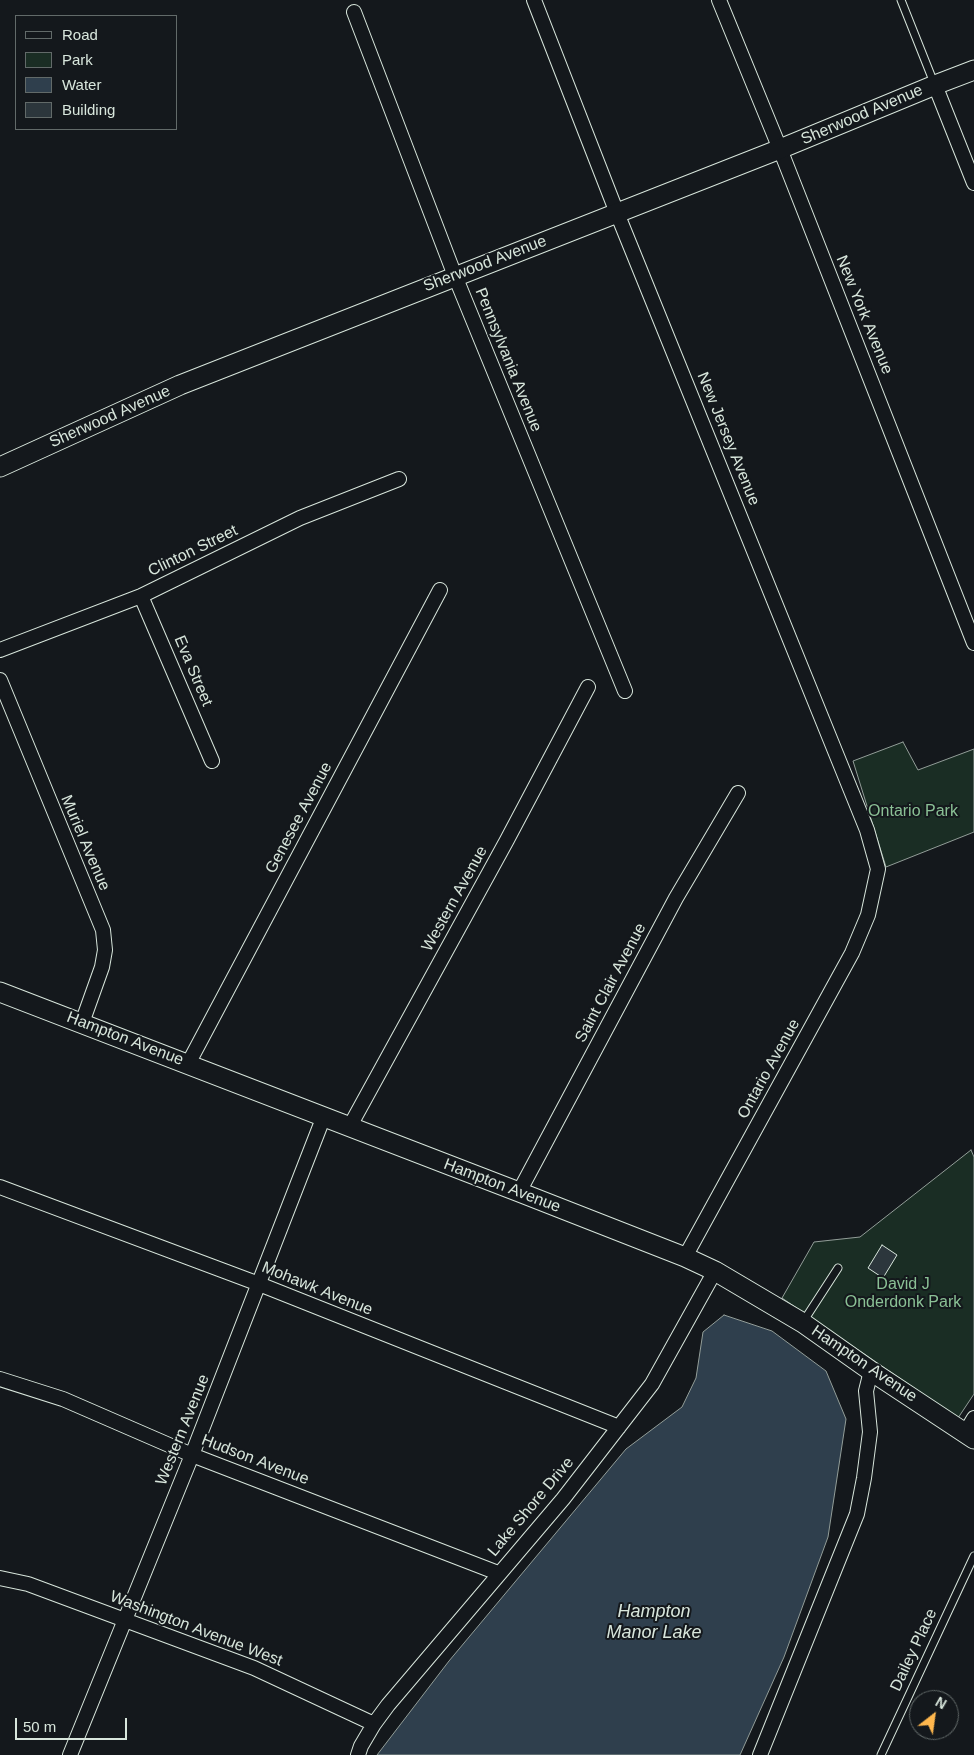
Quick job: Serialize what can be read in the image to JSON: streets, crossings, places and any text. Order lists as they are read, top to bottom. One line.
{"streets":{"street":["Sherwood Avenue","New York Avenue","Pennsylvania Avenue","New Jersey Avenue","Clinton Street","Eva Street","Genesee Avenue","Muriel Avenue","Western Avenue","Saint Clair Avenue","Hampton Avenue","Ontario Avenue","Mohawk Avenue","Hudson Avenue","Lake Shore Drive","Washington Avenue West"],"lane":["Dailey Place"]},"crossings":[["Sherwood Avenue","New York Avenue"],["Sherwood Avenue","Pennsylvania Avenue"],["Sherwood Avenue","New Jersey Avenue"],["New Jersey Avenue","Ontario Avenue"],["Clinton Street","Eva Street"],["Genesee Avenue","Hampton Avenue"],["Muriel Avenue","Hampton Avenue"],["Western Avenue","Hampton Avenue"],["Western Avenue","Mohawk Avenue"],["Western Avenue","Hudson Avenue"],["Western Avenue","Washington Avenue West"],["Saint Clair Avenue","Hampton Avenue"],["Hampton Avenue","Ontario Avenue"],["Hampton Avenue","Lake Shore Drive"],["Mohawk Avenue","Lake Shore Drive"],["Hudson Avenue","Lake Shore Drive"],["Lake Shore Drive","Washington Avenue West"]],"water":["Hampton Manor Lake"],"parks":["Ontario Park","David J Onderdonk Park"],"legend":["Road","Park","Water","Building"],"scale_bar":"50 m","north":"top right"}
